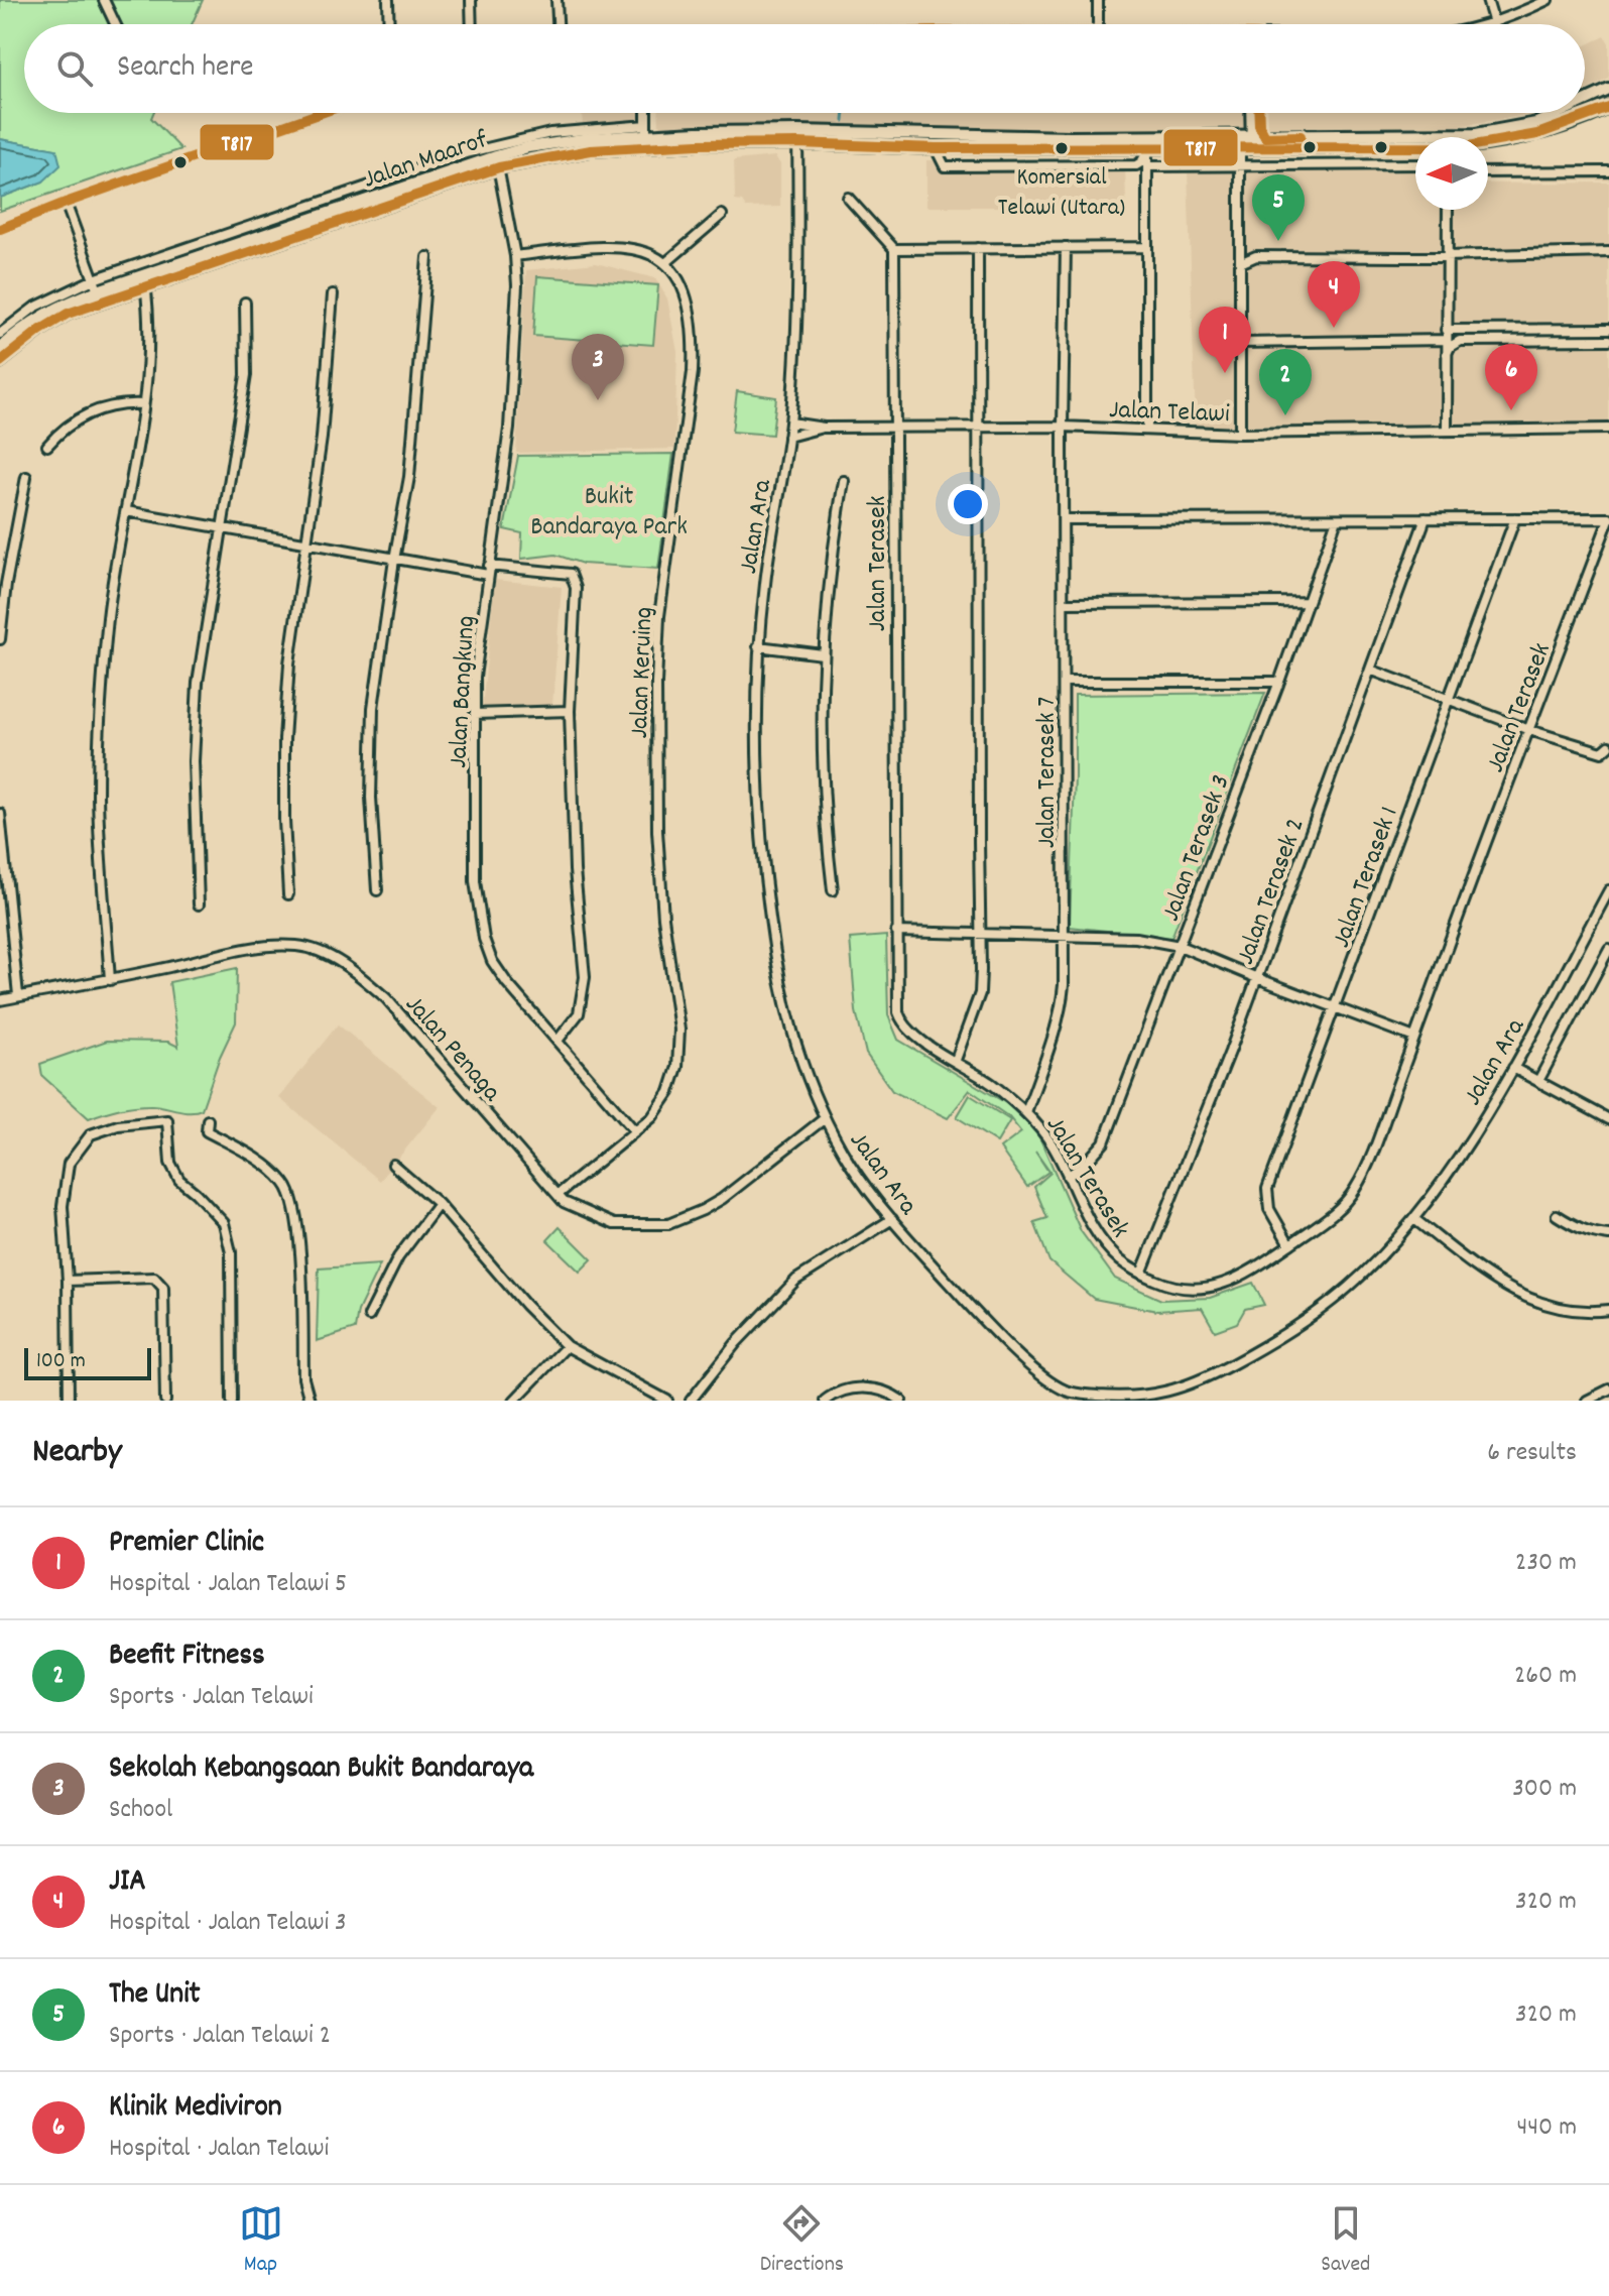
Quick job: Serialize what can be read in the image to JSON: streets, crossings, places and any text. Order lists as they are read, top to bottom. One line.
{"streets":{"main road":["Jalan Maarof"],"street":["Jalan Telawi","Jalan Ara","Jalan Terasek","Jalan Keruing","Jalan Bangkung","Jalan Terasek 7","Jalan Terasek 3","Jalan Terasek 1","Jalan Terasek 2","Jalan Penaga"]},"crossings":[["Jalan Maarof","Jalan Ara"],["Jalan Maarof","Jalan Bangkung"],["Jalan Telawi","Jalan Ara"],["Jalan Telawi","Jalan Terasek"],["Jalan Telawi","Jalan Terasek 7"],["Jalan Ara","Jalan Penaga"],["Jalan Terasek","Jalan Terasek 7"],["Jalan Terasek","Jalan Terasek 3"],["Jalan Terasek","Jalan Terasek 1"],["Jalan Terasek","Jalan Terasek 2"],["Jalan Keruing","Jalan Bangkung"],["Jalan Keruing","Jalan Penaga"]],"parks":["Bukit Bandaraya Park"],"places":["Komersial Telawi (Utara)"],"lines":["transit line T817"],"scale_bar":"100 m","north":"left","page":{"search":"Search here","pins":["5","4","1","3","6","2"],"scale":"100 m","heading":["Nearby","6 results"],"list":[{"mark":"1","name":"Premier Clinic","note":"Hospital · Jalan Telawi 5","value":"230 m"},{"mark":"2","name":"Beefit Fitness","note":"Sports · Jalan Telawi","value":"260 m"},{"mark":"3","name":"Sekolah Kebangsaan Bukit Bandaraya","note":"School","value":"300 m"},{"mark":"4","name":"JIA","note":"Hospital · Jalan Telawi 3","value":"320 m"},{"mark":"5","name":"The Unit","note":"Sports · Jalan Telawi 2","value":"320 m"},{"mark":"6","name":"Klinik Mediviron","note":"Hospital · Jalan Telawi","value":"440 m"}],"nav":["Map","Directions","Saved"]}}
